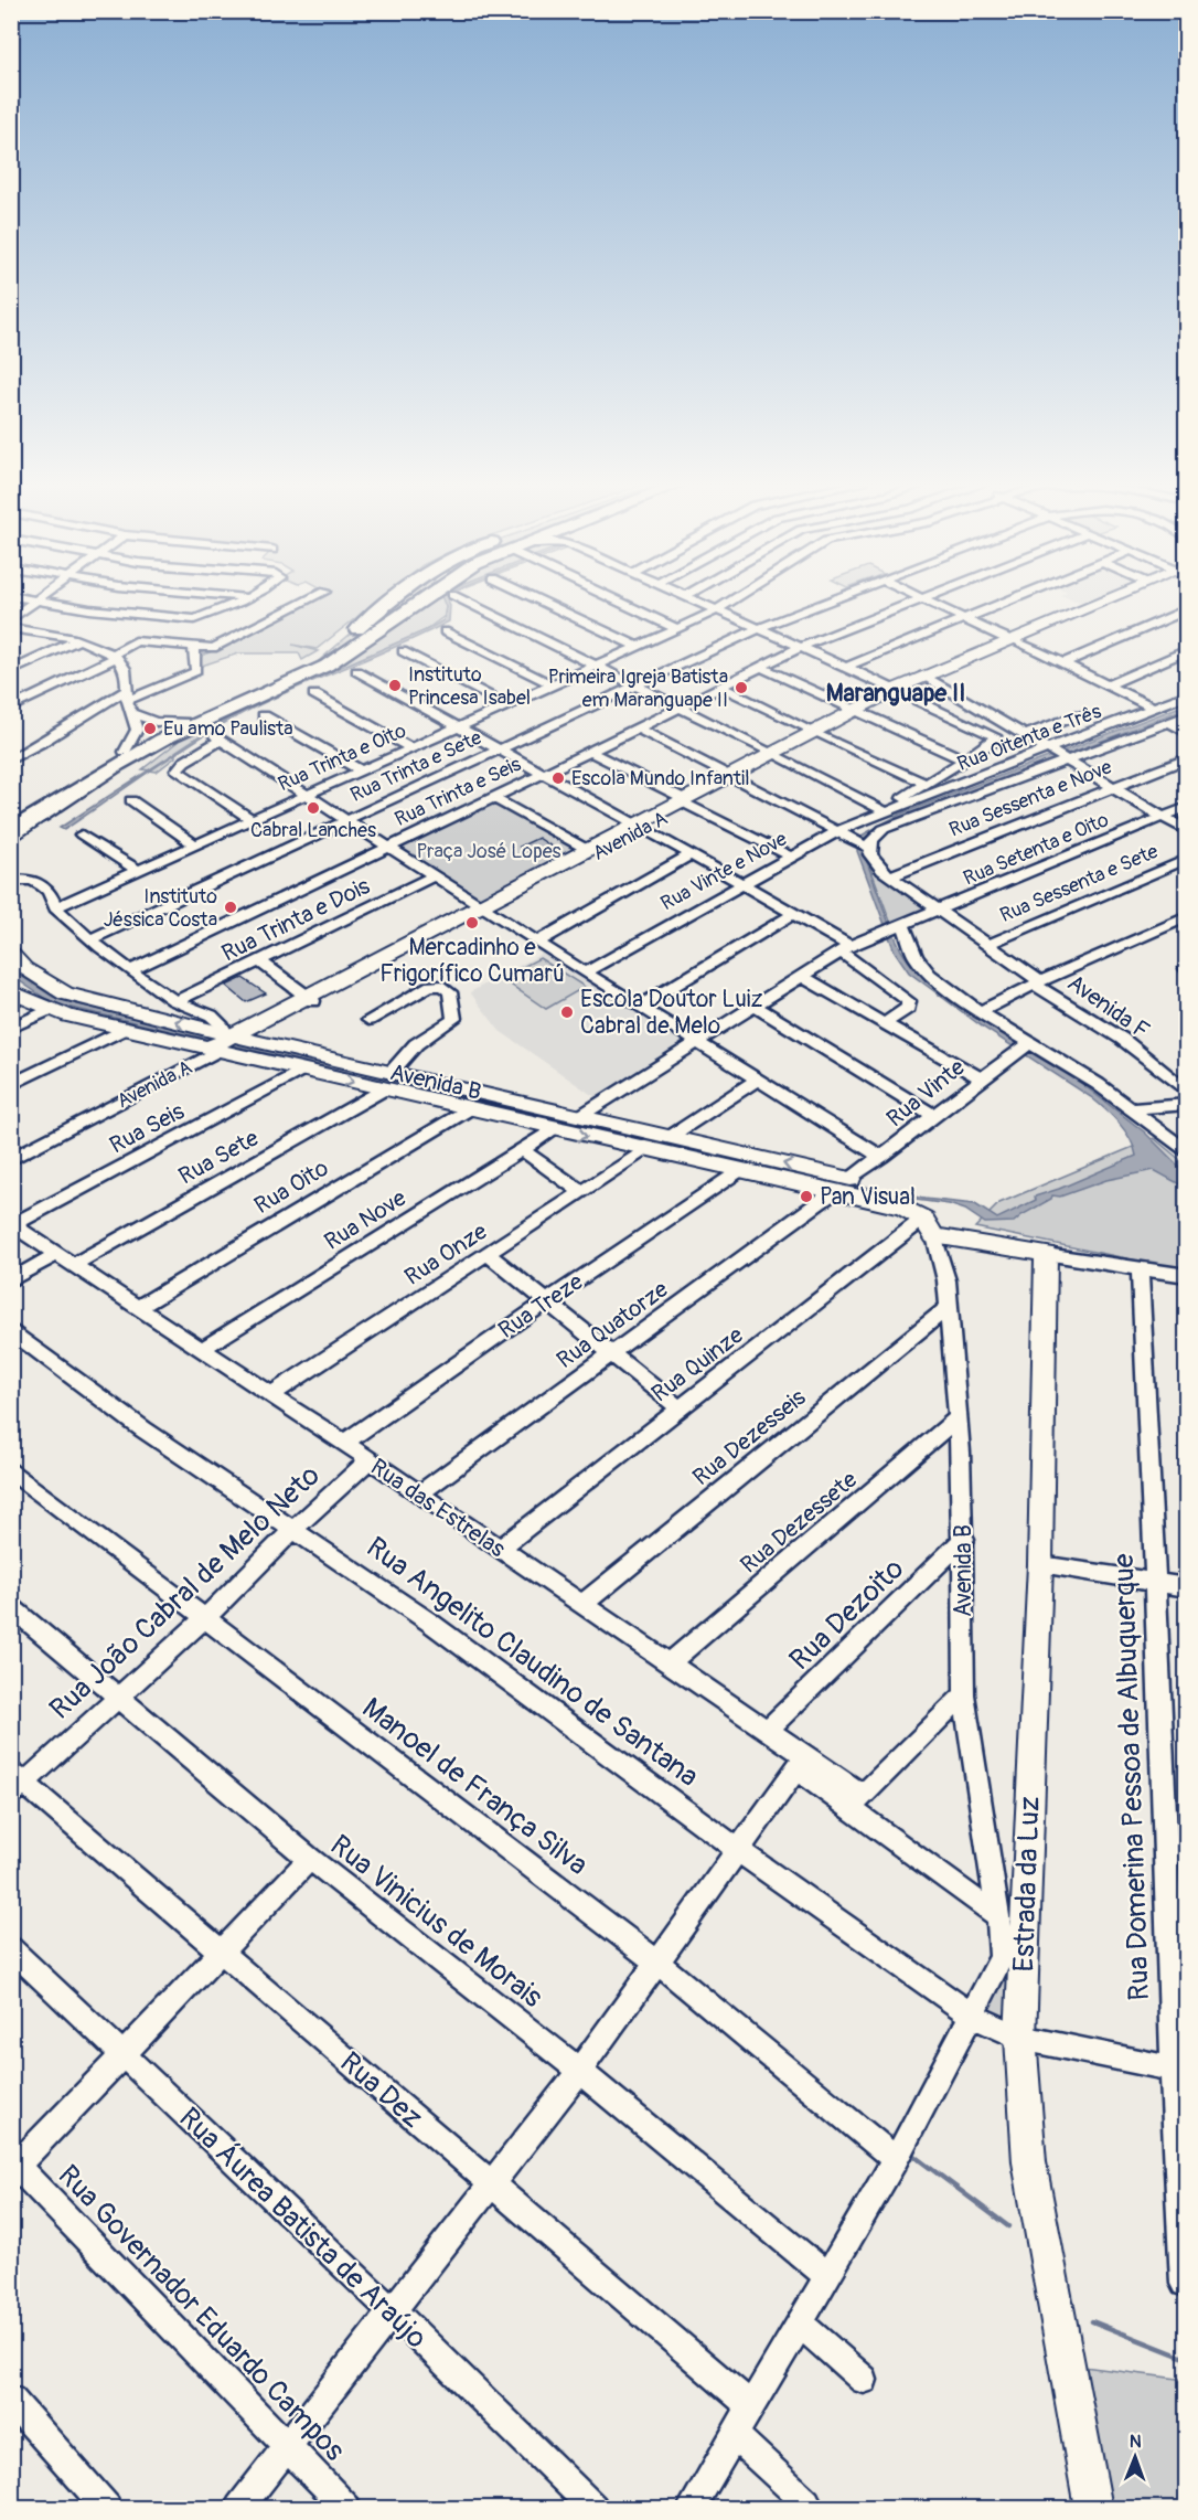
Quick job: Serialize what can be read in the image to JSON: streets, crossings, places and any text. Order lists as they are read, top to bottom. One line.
{"streets":{"main road":["Avenida A","Avenida B","Estrada da Luz"],"street":["Rua Oitenta e Três","Rua Trinta e Oito","Rua Trinta e Sete","Rua Trinta e Seis","Rua Sessenta e Nove","Rua Setenta e Oito","Rua Vinte e Nove","Rua Sessenta e Sete","Rua Trinta e Dois","Avenida F","Rua Vinte","Rua Seis","Rua Sete","Rua Oito","Rua Nove","Rua Onze","Rua Treze","Rua Quatorze","Rua Quinze","Rua Dezesseis","Rua das Estrelas","Rua Dezessete","Rua João Cabral de Melo Neto","Rua Dezoito","Rua Angelito Claudino de Santana","Rua Domerina Pessoa de Albuquerque","Manoel de França Silva","Rua Vinicius de Morais","Rua Dez","Rua Áurea Batista de Araújo","Rua Governador Eduardo Campos"]},"crossings":[["Rua Oitenta e Três","Rua Vinte e Nove"],["Rua Sessenta e Nove","Avenida F"],["Avenida A","Avenida B"],["Rua Setenta e Oito","Avenida F"],["Rua Setenta e Oito","Avenida B"],["Rua Sessenta e Sete","Avenida F"],["Avenida B","Rua Vinte"],["Avenida B","Rua Seis"],["Avenida B","Rua Sete"],["Avenida B","Rua Oito"],["Avenida B","Rua Nove"],["Avenida B","Rua Onze"],["Avenida B","Rua Treze"],["Avenida B","Rua Quatorze"],["Avenida B","Rua Quinze"],["Avenida B","Rua Dezesseis"],["Avenida B","Rua das Estrelas"],["Avenida B","Rua Dezessete"],["Avenida B","Rua Dezoito"],["Avenida B","Rua Angelito Claudino de Santana"],["Avenida B","Manoel de França Silva"],["Avenida B","Rua Vinicius de Morais"],["Rua Seis","Rua das Estrelas"],["Rua Sete","Rua das Estrelas"],["Rua Oito","Rua das Estrelas"],["Rua Nove","Rua das Estrelas"],["Rua Onze","Rua das Estrelas"],["Rua Treze","Rua das Estrelas"],["Rua Quatorze","Rua das Estrelas"],["Rua Quinze","Rua das Estrelas"],["Rua Dezesseis","Rua das Estrelas"],["Rua das Estrelas","Rua Dezessete"],["Rua das Estrelas","Rua João Cabral de Melo Neto"],["Rua das Estrelas","Rua Dezoito"],["Rua João Cabral de Melo Neto","Rua Angelito Claudino de Santana"],["Rua João Cabral de Melo Neto","Manoel de França Silva"],["Rua João Cabral de Melo Neto","Rua Vinicius de Morais"],["Rua João Cabral de Melo Neto","Rua Dez"],["Rua Angelito Claudino de Santana","Rua Domerina Pessoa de Albuquerque"],["Rua Angelito Claudino de Santana","Estrada da Luz"]],"districts":["Maranguape II"],"parks":["Praça José Lopes"],"places":["Instituto Princesa Isabel","Primeira Igreja Batista em Maranguape II","Eu amo Paulista","Escola Mundo Infantil","Cabral Lanches","Instituto Jéssica Costa","Mercadinho e Frigorífico Cumarú","Escola Doutor Luiz Cabral de Melo","Pan Visual"],"north":"top"}
